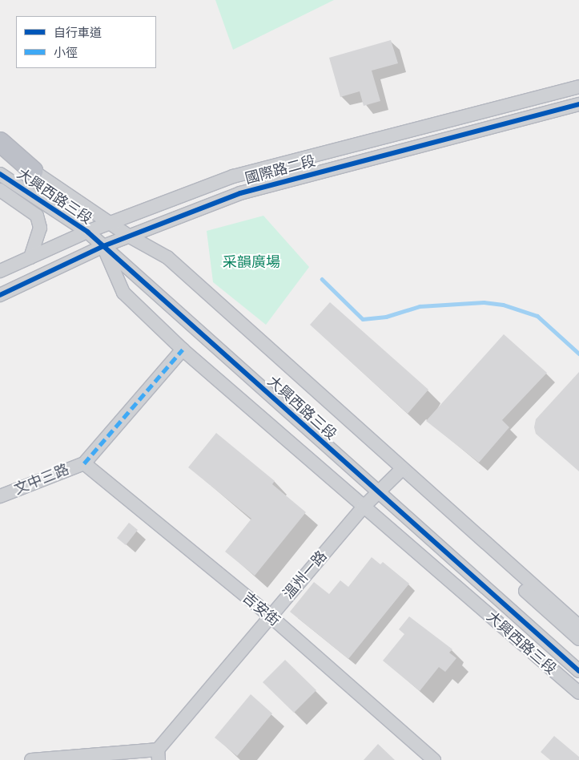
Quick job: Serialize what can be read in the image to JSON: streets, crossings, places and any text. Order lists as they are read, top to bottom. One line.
{"streets":{"street":["國際路二段","大興西路三段","文中三路","溫州一路","吉安街"]},"crossings":[["國際路二段","大興西路三段"],["大興西路三段","溫州一路"],["文中三路","吉安街"],["溫州一路","吉安街"]],"parks":["采韻廣場"],"legend":["自行車道","小徑"]}
